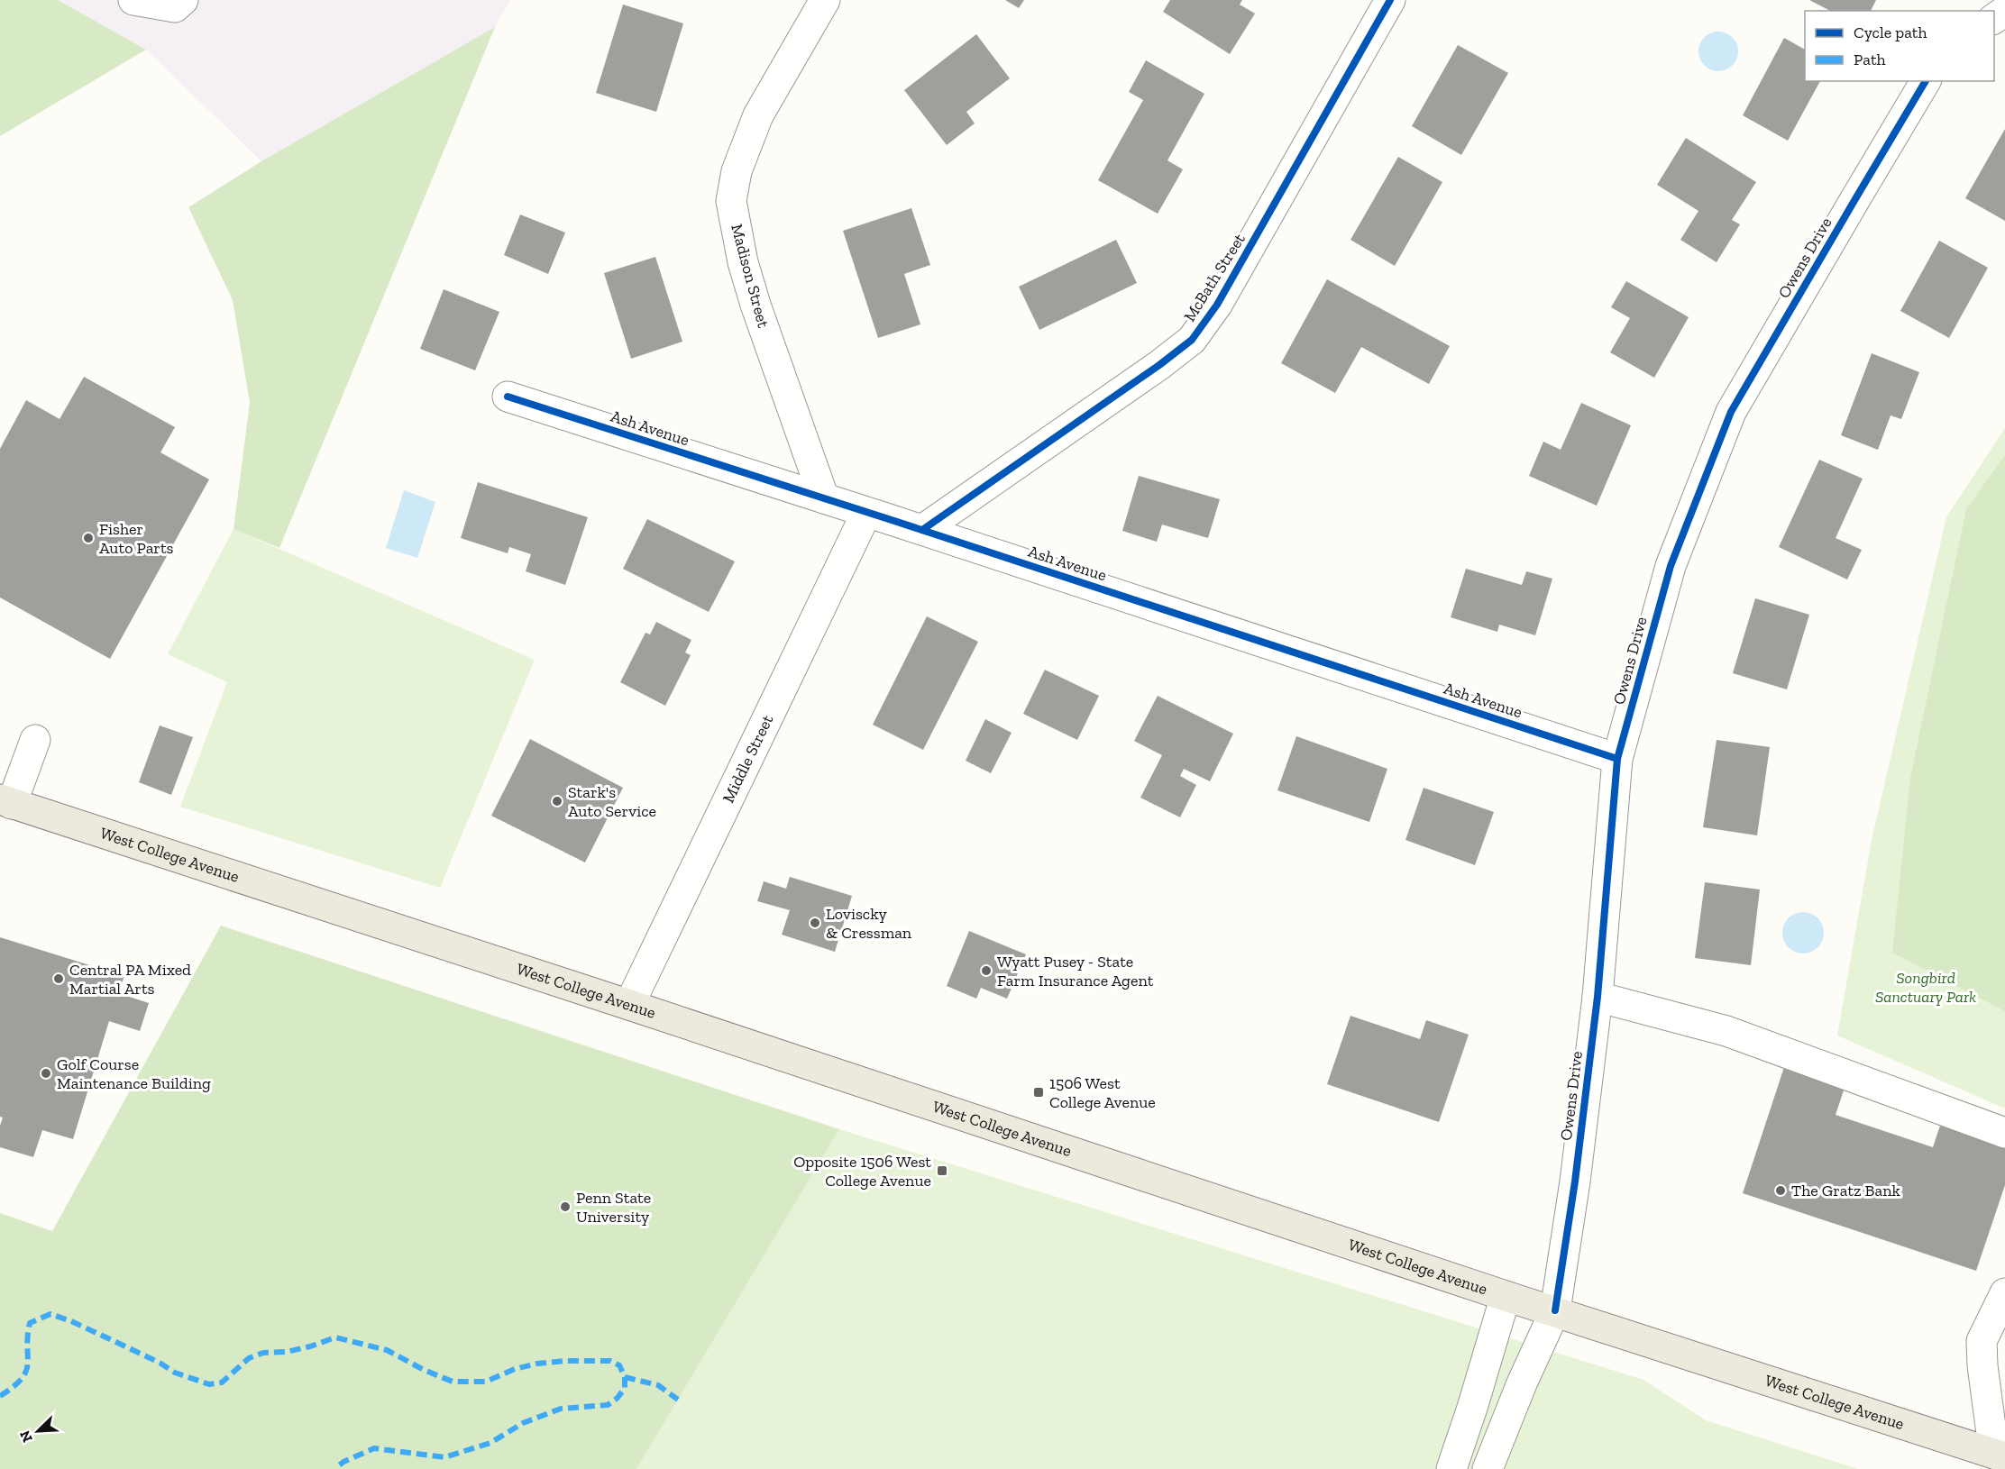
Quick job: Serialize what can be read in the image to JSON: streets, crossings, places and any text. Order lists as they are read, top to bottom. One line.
{"streets":{"main road":["West College Avenue"],"street":["Owens Drive","Madison Street","McBath Street","Ash Avenue","Middle Street"]},"crossings":[["Owens Drive","Ash Avenue"],["Owens Drive","West College Avenue"],["Madison Street","Ash Avenue"],["McBath Street","Ash Avenue"],["Ash Avenue","Middle Street"],["Middle Street","West College Avenue"]],"parks":["Songbird Sanctuary Park"],"places":{"other":["Fisher Auto Parts","Stark's Auto Service","Loviscky & Cressman","Wyatt Pusey - State Farm Insurance Agent","Central PA Mixed Martial Arts","Golf Course Maintenance Building","The Gratz Bank","Penn State University"],"transit":["1506 West College Avenue","Opposite 1506 West College Avenue"]},"legend":["Cycle path","Path"],"north":"bottom left"}
